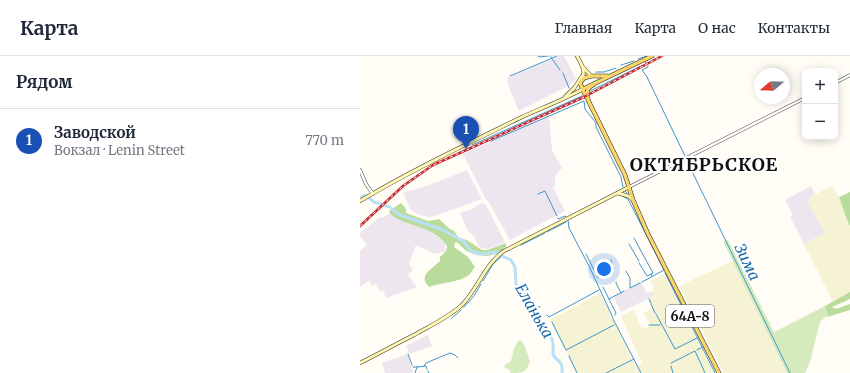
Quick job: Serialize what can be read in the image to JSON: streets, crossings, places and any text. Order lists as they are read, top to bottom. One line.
{"streets":{"main road":["64А-8"]},"districts":["ОКТЯБРЬСКОЕ"],"water":["Зима","Еланька"],"north":"left","page":{"header":"Карта","nav":["Главная","Карта","О нас","Контакты"],"heading":"Рядом","map_buttons":["+","−"],"list":[{"mark":"1","name":"Заводской","note":"Вокзал · Lenin Street","value":"770 m"}],"pins":"1"}}
